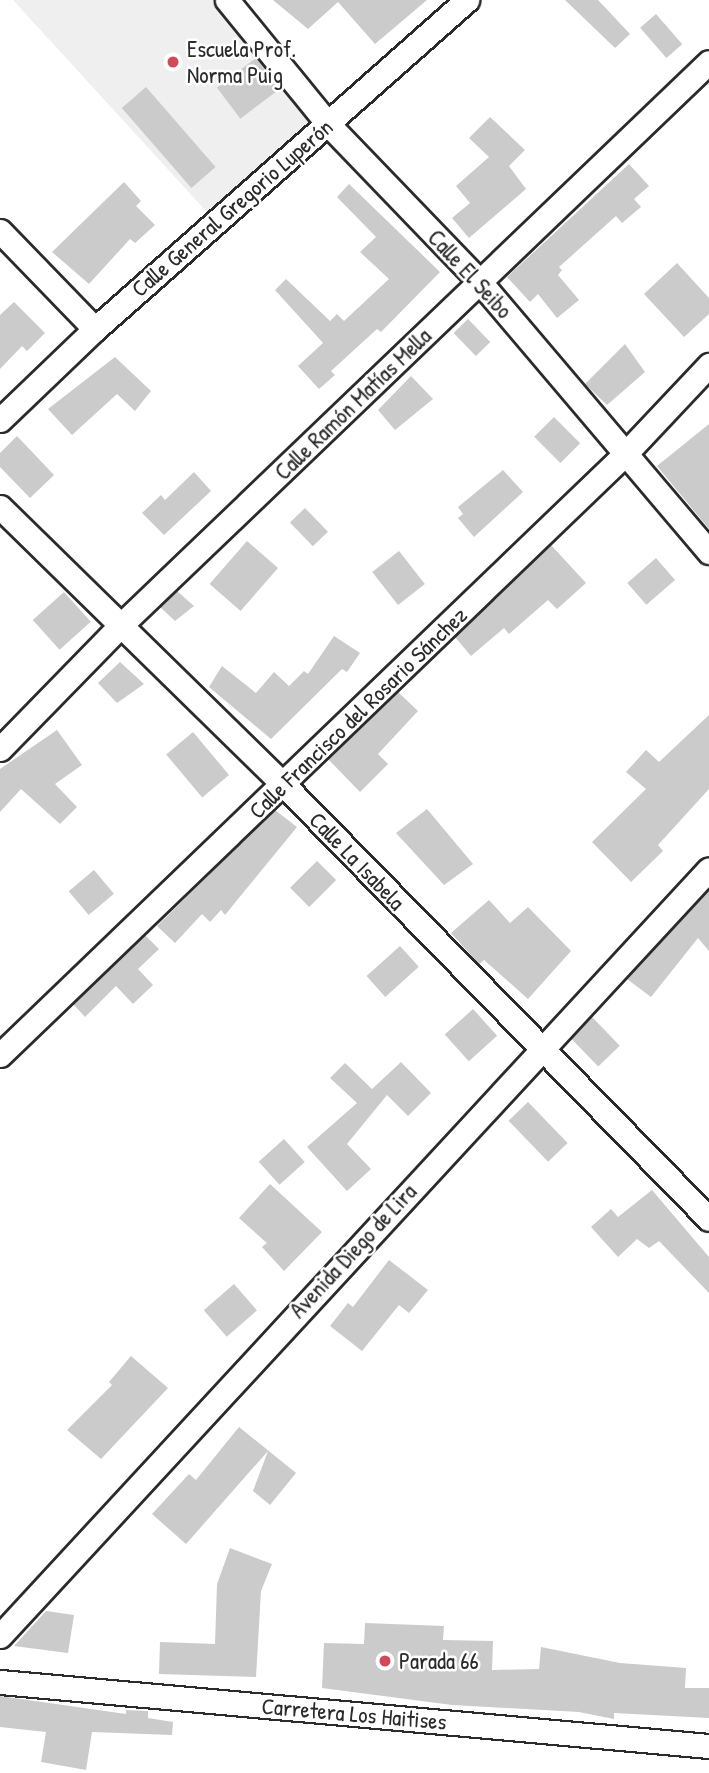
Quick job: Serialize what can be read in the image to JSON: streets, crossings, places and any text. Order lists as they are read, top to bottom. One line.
{"streets":{"street":["Calle General Gregorio Luperón","Calle El Seibo","Calle Ramón Matías Mella","Calle Francisco del Rosario Sánchez","Calle La Isabela","Avenida Diego de Lira","Carretera Los Haitises"]},"crossings":[["Calle General Gregorio Luperón","Calle El Seibo"],["Calle El Seibo","Calle Ramón Matías Mella"],["Calle El Seibo","Calle Francisco del Rosario Sánchez"],["Calle Ramón Matías Mella","Calle La Isabela"],["Calle Francisco del Rosario Sánchez","Calle La Isabela"],["Calle La Isabela","Avenida Diego de Lira"]],"places":["Escuela Prof. Norma Puig","Parada 66"]}
